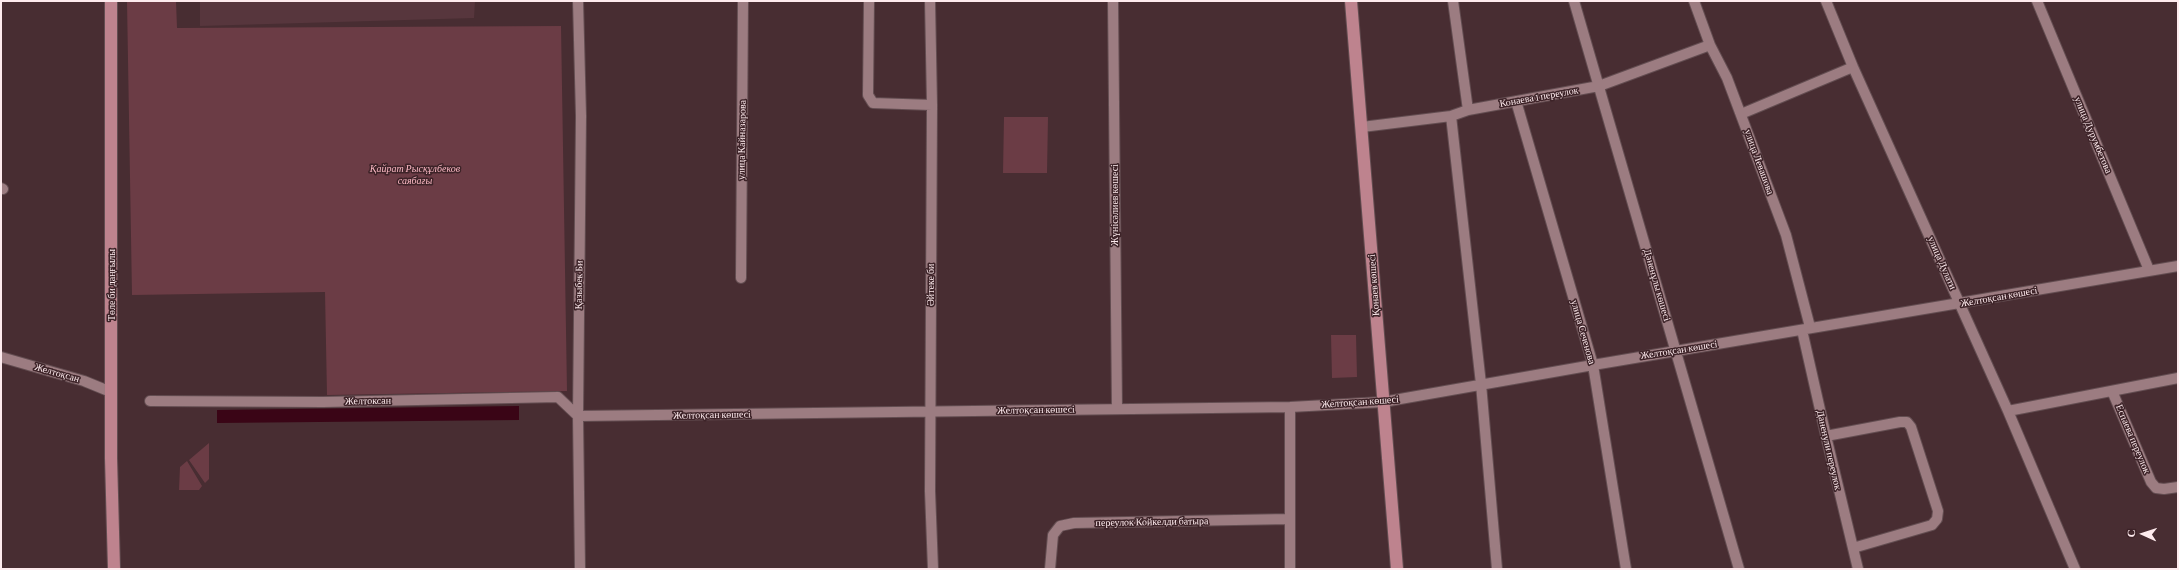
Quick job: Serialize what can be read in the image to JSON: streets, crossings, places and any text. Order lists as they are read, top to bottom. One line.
{"streets":{"main road":["Төле би даңғылы","Қонаев көшесі"],"street":["Конаева 1 переулок","улица Дурумбетова","улица Кайназарова","улица Левашова","Жүнісәлиев көшесі","улица Дулати","Қазыбек Би","Әйтеке би","Дәненұлы көшесі","Желтоқсан көшесі","улица Сеченова","Желтоқсан","Желтоксан","Еспаева переулок","Даненули переулок","переулок Койкелди батыра"]},"crossings":[["Конаева 1 переулок","улица Левашова"],["Конаева 1 переулок","Қонаев көшесі"],["Конаева 1 переулок","Дәненұлы көшесі"],["Конаева 1 переулок","улица Сеченова"],["улица Дурумбетова","Желтоқсан көшесі"],["улица Левашова","Желтоқсан көшесі"],["улица Левашова","Даненули переулок"],["Жүнісәлиев көшесі","Желтоқсан көшесі"],["улица Дулати","Желтоқсан көшесі"],["улица Дулати","Еспаева переулок"],["Төле би даңғылы","Желтоқсан"],["Қазыбек Би","Желтоқсан көшесі"],["Қазыбек Би","Желтоксан"],["Әйтеке би","Желтоқсан көшесі"],["Қонаев көшесі","Желтоқсан көшесі"],["Дәненұлы көшесі","Желтоқсан көшесі"],["Желтоқсан көшесі","улица Сеченова"],["Желтоқсан көшесі","Желтоксан"],["Желтоқсан көшесі","Даненули переулок"]],"parks":["Қайрат Рысқұлбеков саябағы"],"north":"left"}
